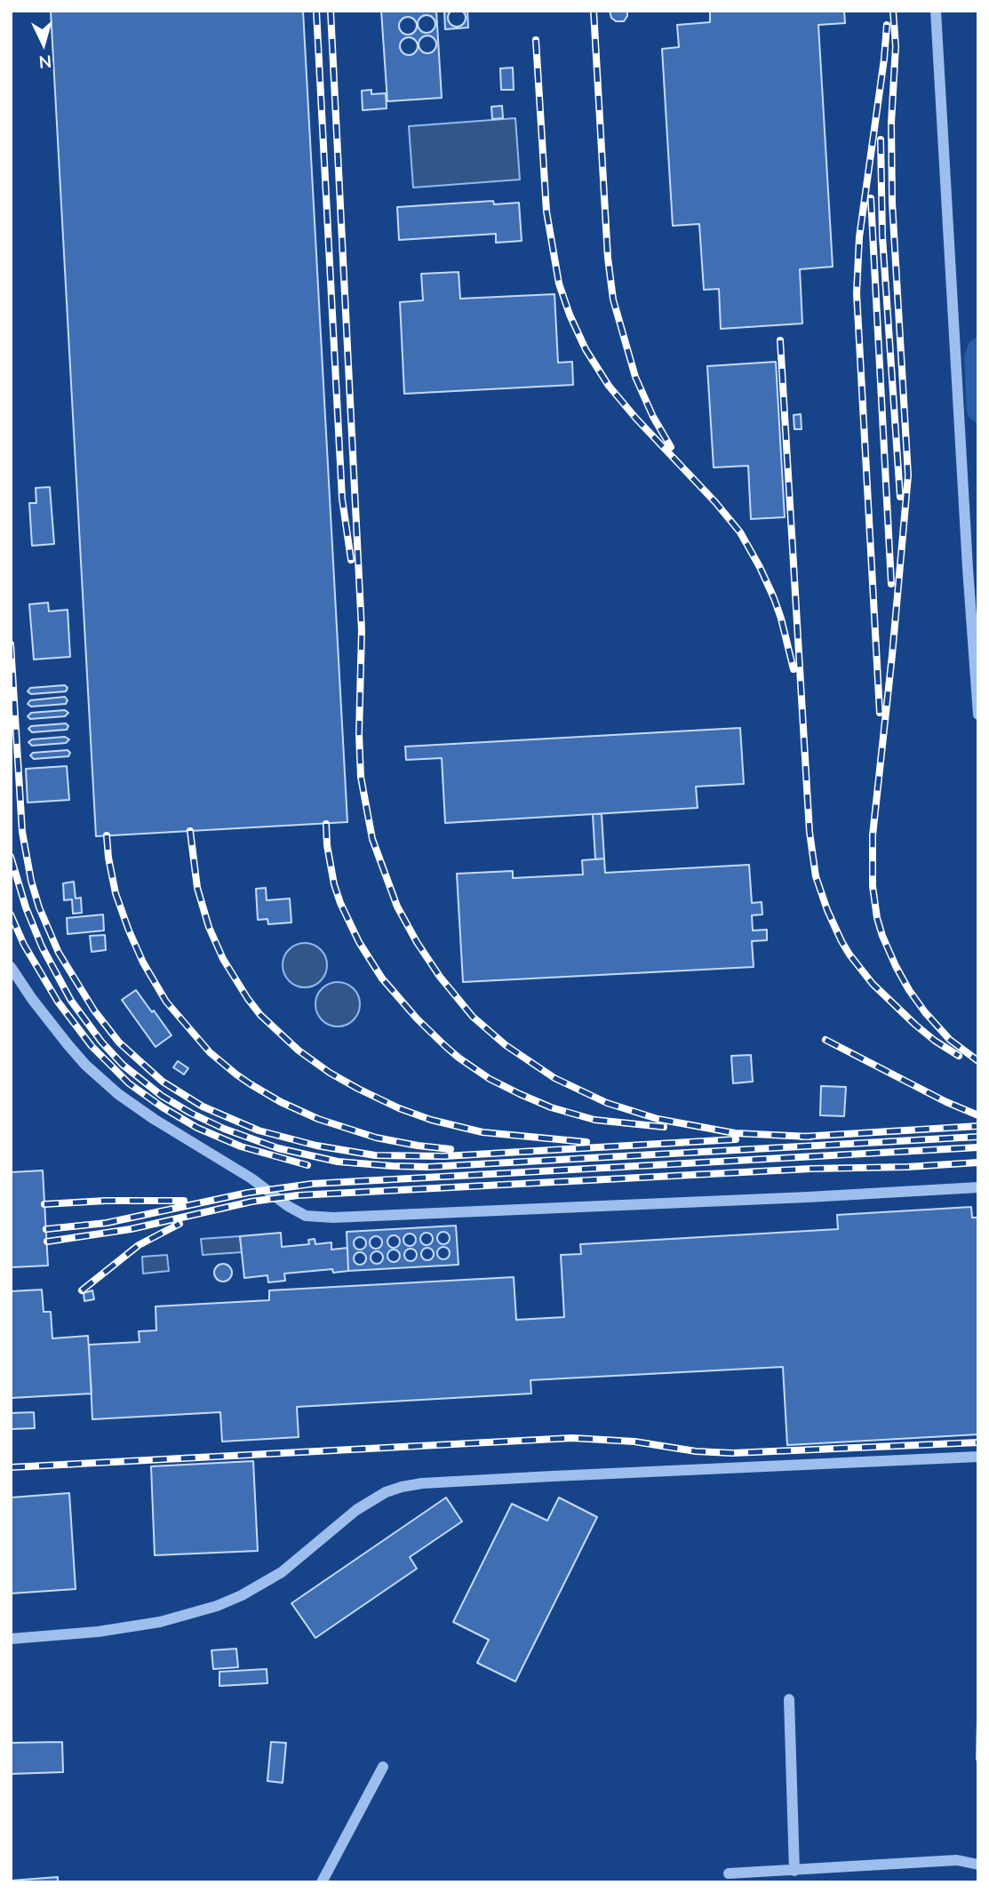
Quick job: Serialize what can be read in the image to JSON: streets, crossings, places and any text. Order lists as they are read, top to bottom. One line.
{"north":"bottom"}
